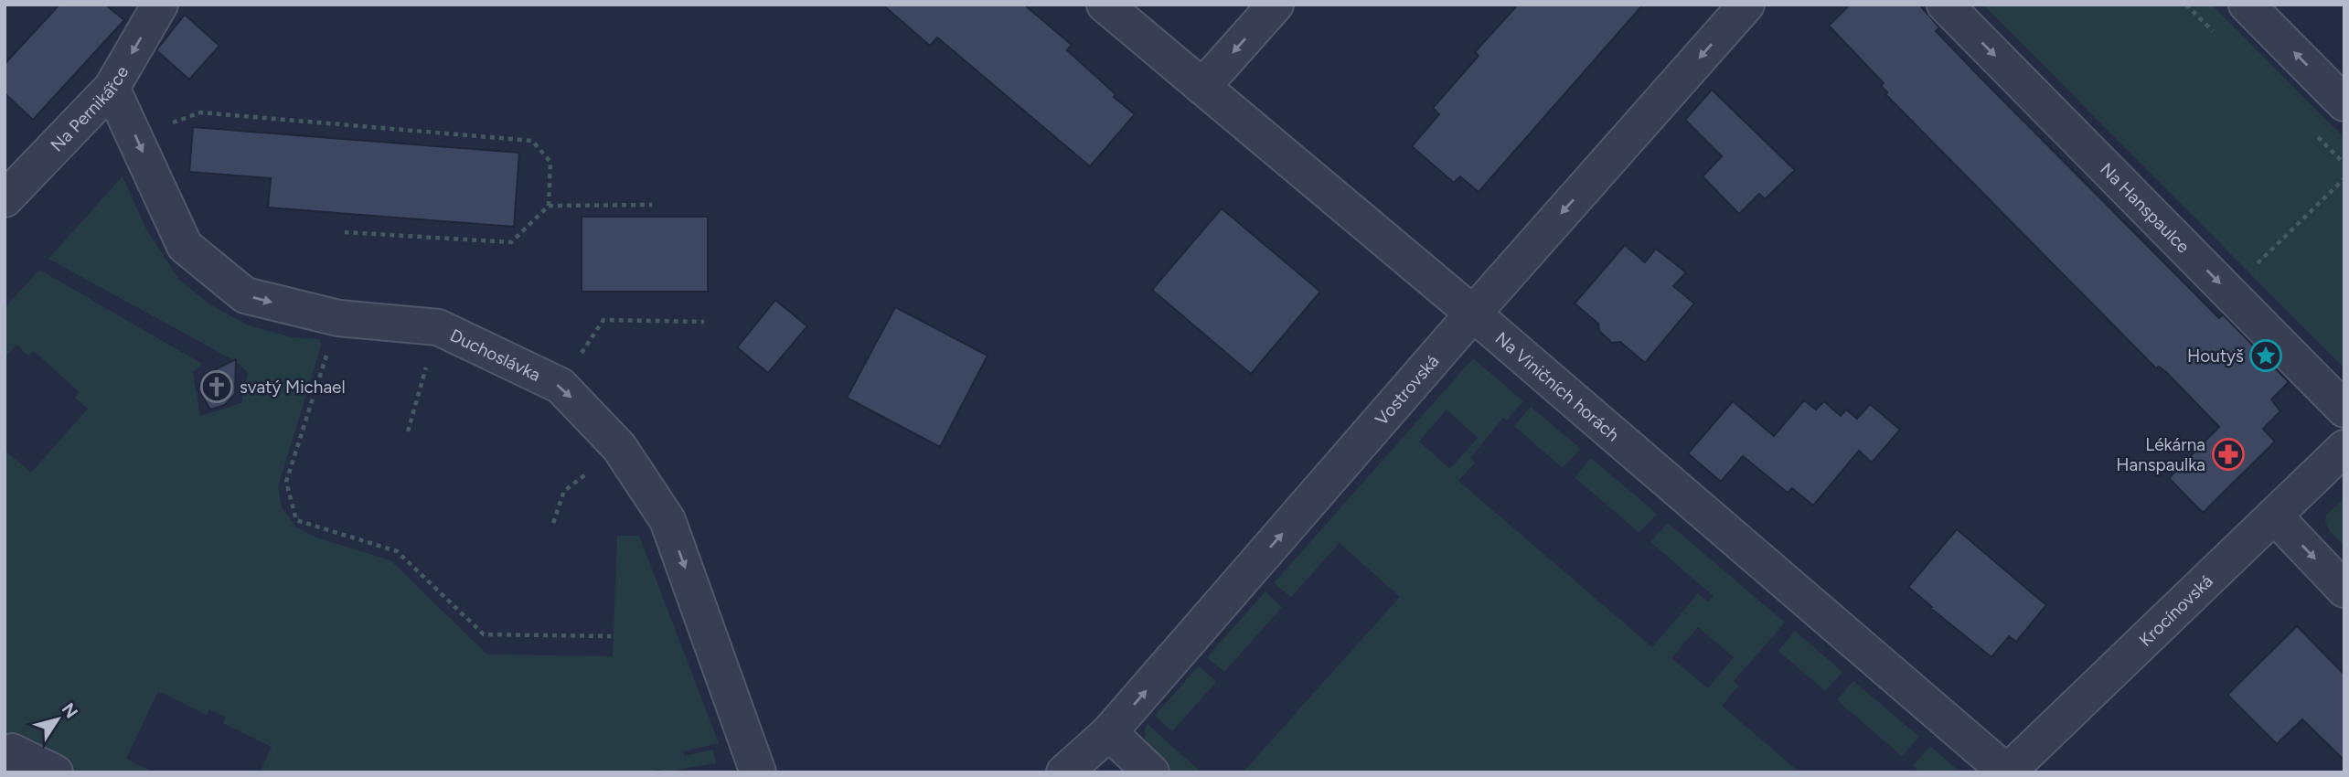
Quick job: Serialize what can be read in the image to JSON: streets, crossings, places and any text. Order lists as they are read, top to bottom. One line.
{"streets":{"street":["Na Pernikářce","Na Hanspaulce","Duchoslávka","Na Viničních horách","Vostrovská","Krocínovská"]},"crossings":[["Na Pernikářce","Duchoslávka"],["Na Viničních horách","Vostrovská"],["Na Viničních horách","Krocínovská"]],"one_way":["Na Pernikářce","Duchoslávka"],"places":{"place":["Houtyš"],"church":["svatý Michael"],"pharmacy":["Lékárna Hanspaulka"]},"north":"top right"}
